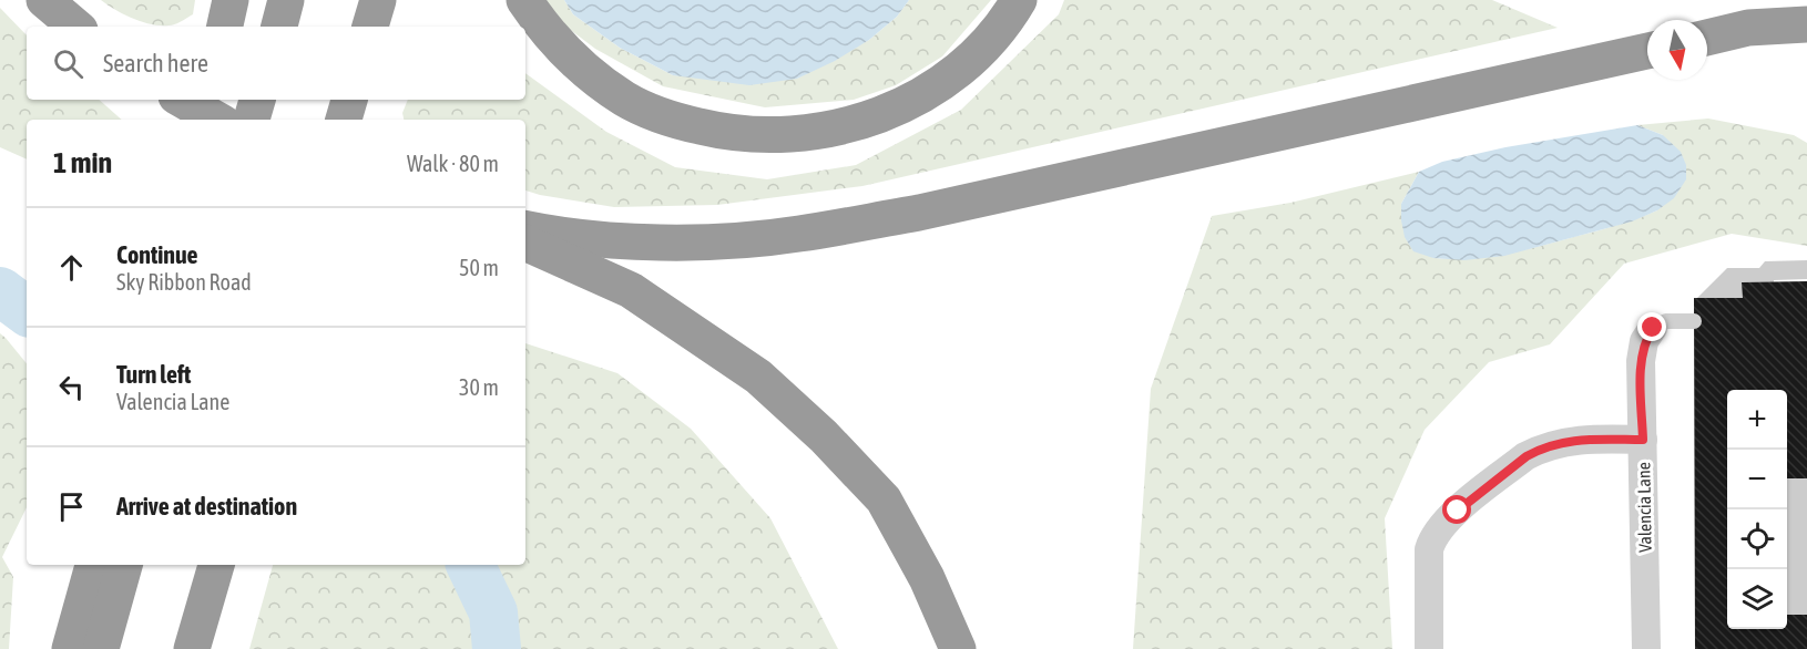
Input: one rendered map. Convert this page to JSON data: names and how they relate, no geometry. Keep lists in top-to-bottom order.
{
  "streets": {
    "street": ["Valencia Lane"]
  },
  "north": "bottom",
  "page": {
    "search": "Search here",
    "heading": ["1 min", "Walk · 80 m"],
    "list": [
      ["Continue", "Sky Ribbon Road", "50 m"],
      ["Turn left", "Valencia Lane", "30 m"],
      "Arrive at destination"
    ],
    "map_buttons": ["+", "−"]
  }
}
